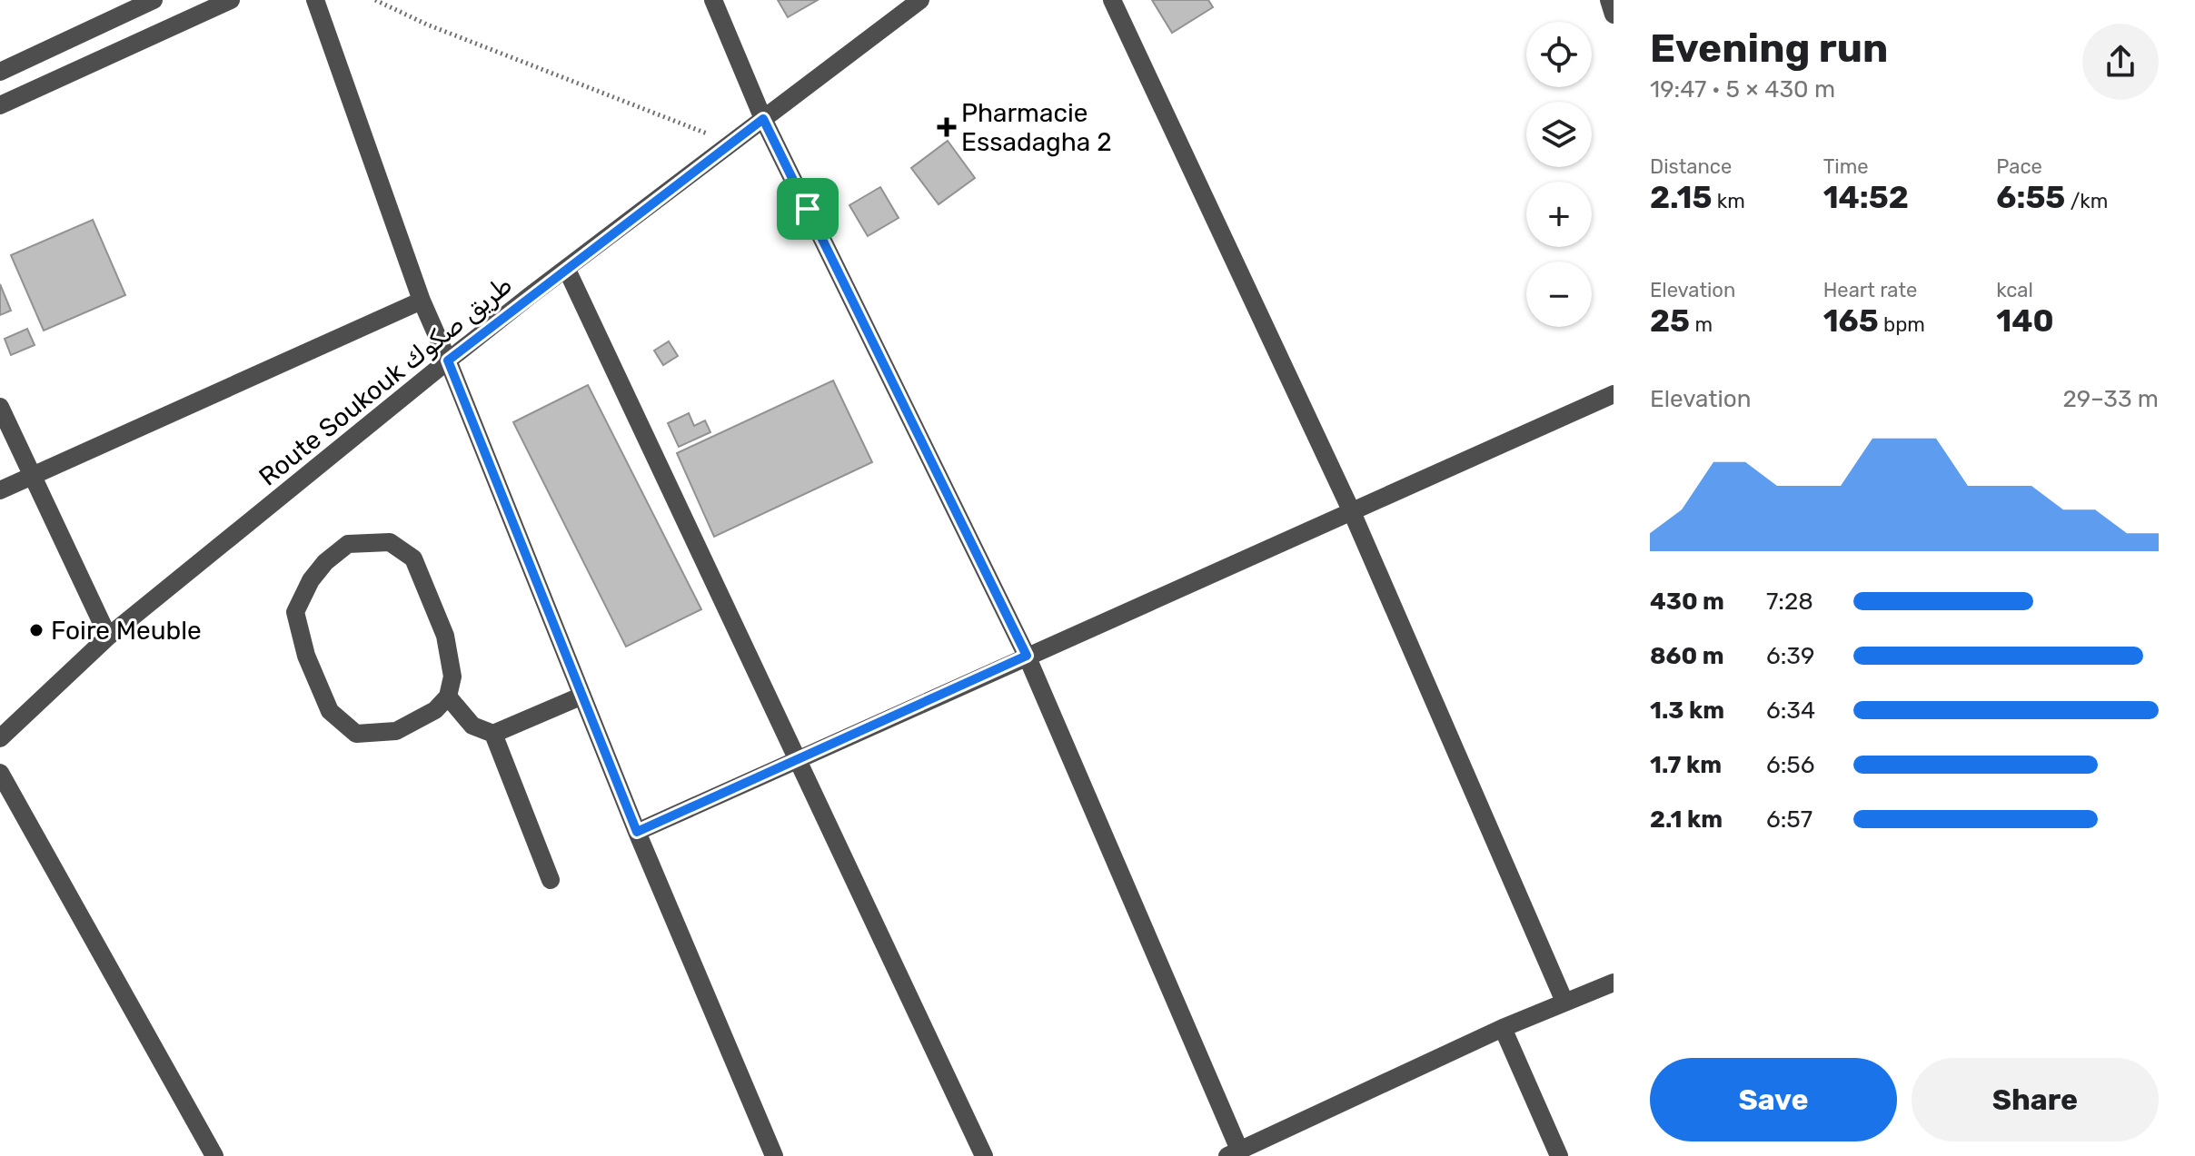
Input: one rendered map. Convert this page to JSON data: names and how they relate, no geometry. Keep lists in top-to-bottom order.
{
  "streets": {
    "street": ["Route Soukouk طريق صكوك"]
  },
  "places": {
    "health": ["Pharmacie Essadagha 2"],
    "other": ["Foire Meuble"]
  },
  "page": {
    "heading": ["Evening run", "19:47 · 5 × 430 m"],
    "map_buttons": ["+", "−"],
    "stats": [
      ["Distance", "2.15 km"],
      ["Time", "14:52"],
      ["Pace", "6:55 /km"],
      ["Elevation", "25 m"],
      ["Heart rate", "165 bpm"],
      ["kcal", "140"]
    ],
    "chart": ["Elevation", "29–33 m"],
    "list": [
      {
        "name": "430 m",
        "note": "7:28"
      },
      {
        "name": "860 m",
        "note": "6:39"
      },
      {
        "name": "1.3 km",
        "note": "6:34"
      },
      {
        "name": "1.7 km",
        "note": "6:56"
      },
      {
        "name": "2.1 km",
        "note": "6:57"
      }
    ],
    "buttons": ["Save", "Share"]
  }
}
